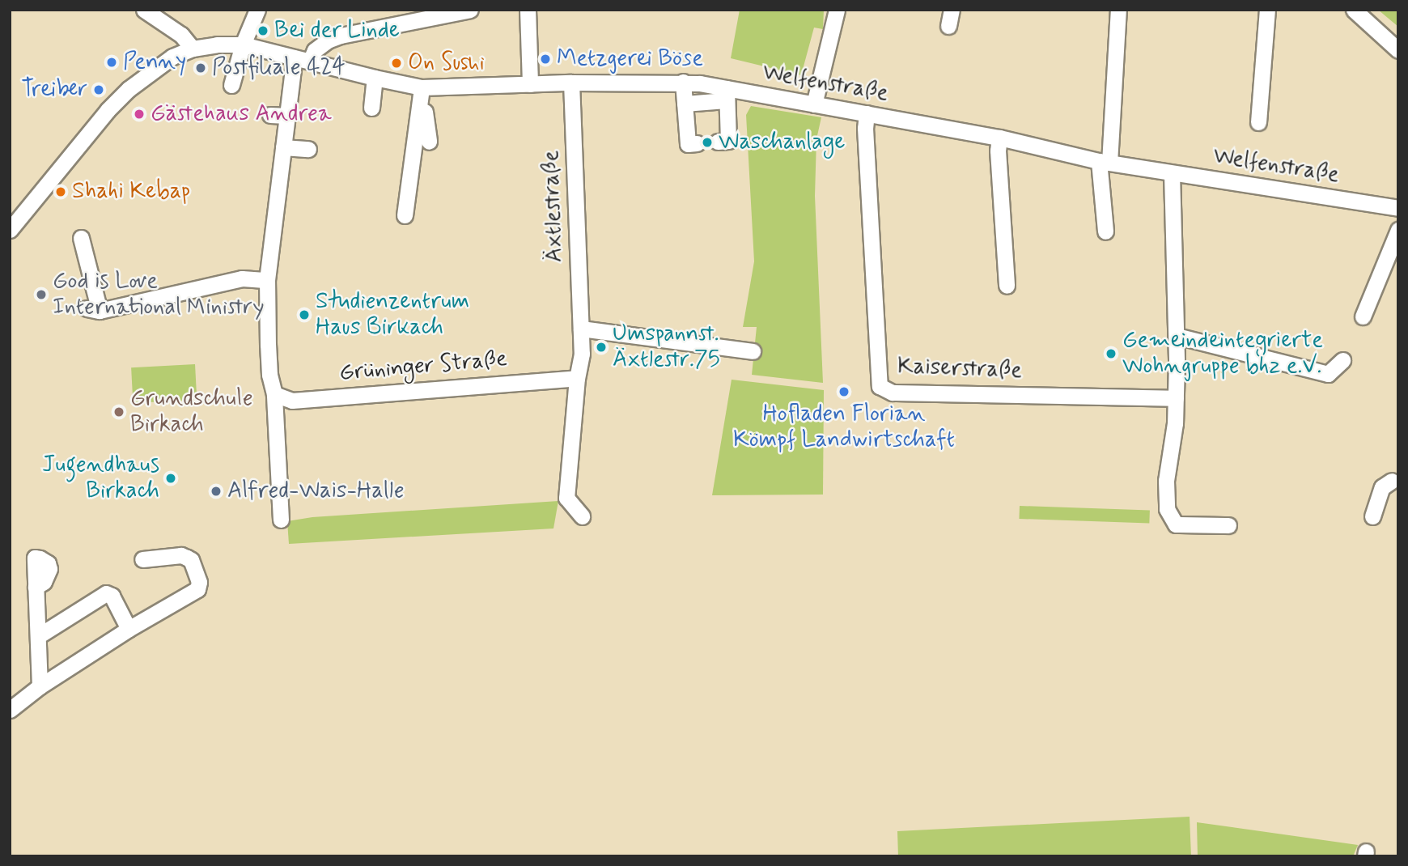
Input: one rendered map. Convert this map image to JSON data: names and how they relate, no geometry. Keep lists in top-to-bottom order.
{
  "streets": {
    "street": [
      "Welfenstraße",
      "Äxtlestraße",
      "Grüninger Straße",
      "Kaiserstraße"
    ]
  },
  "crossings": [
    ["Welfenstraße", "Äxtlestraße"],
    ["Welfenstraße", "Kaiserstraße"],
    ["Äxtlestraße", "Grüninger Straße"]
  ],
  "places": [
    "Bei der Linde",
    "Metzgerei Böse",
    "Penny",
    "On Sushi",
    "Postfiliale 424",
    "Treiber",
    "Gästehaus Andrea",
    "Waschanlage",
    "Shahi Kebap",
    "God is Love International Ministry",
    "Studienzentrum Haus Birkach",
    "Umspannst. Äxtlestr.75",
    "Gemeindeintegrierte Wohngruppe bhz e.V.",
    "Hofladen Florian Kömpf Landwirtschaft",
    "Grundschule Birkach",
    "Jugendhaus Birkach",
    "Alfred-Wais-Halle"
  ]
}
